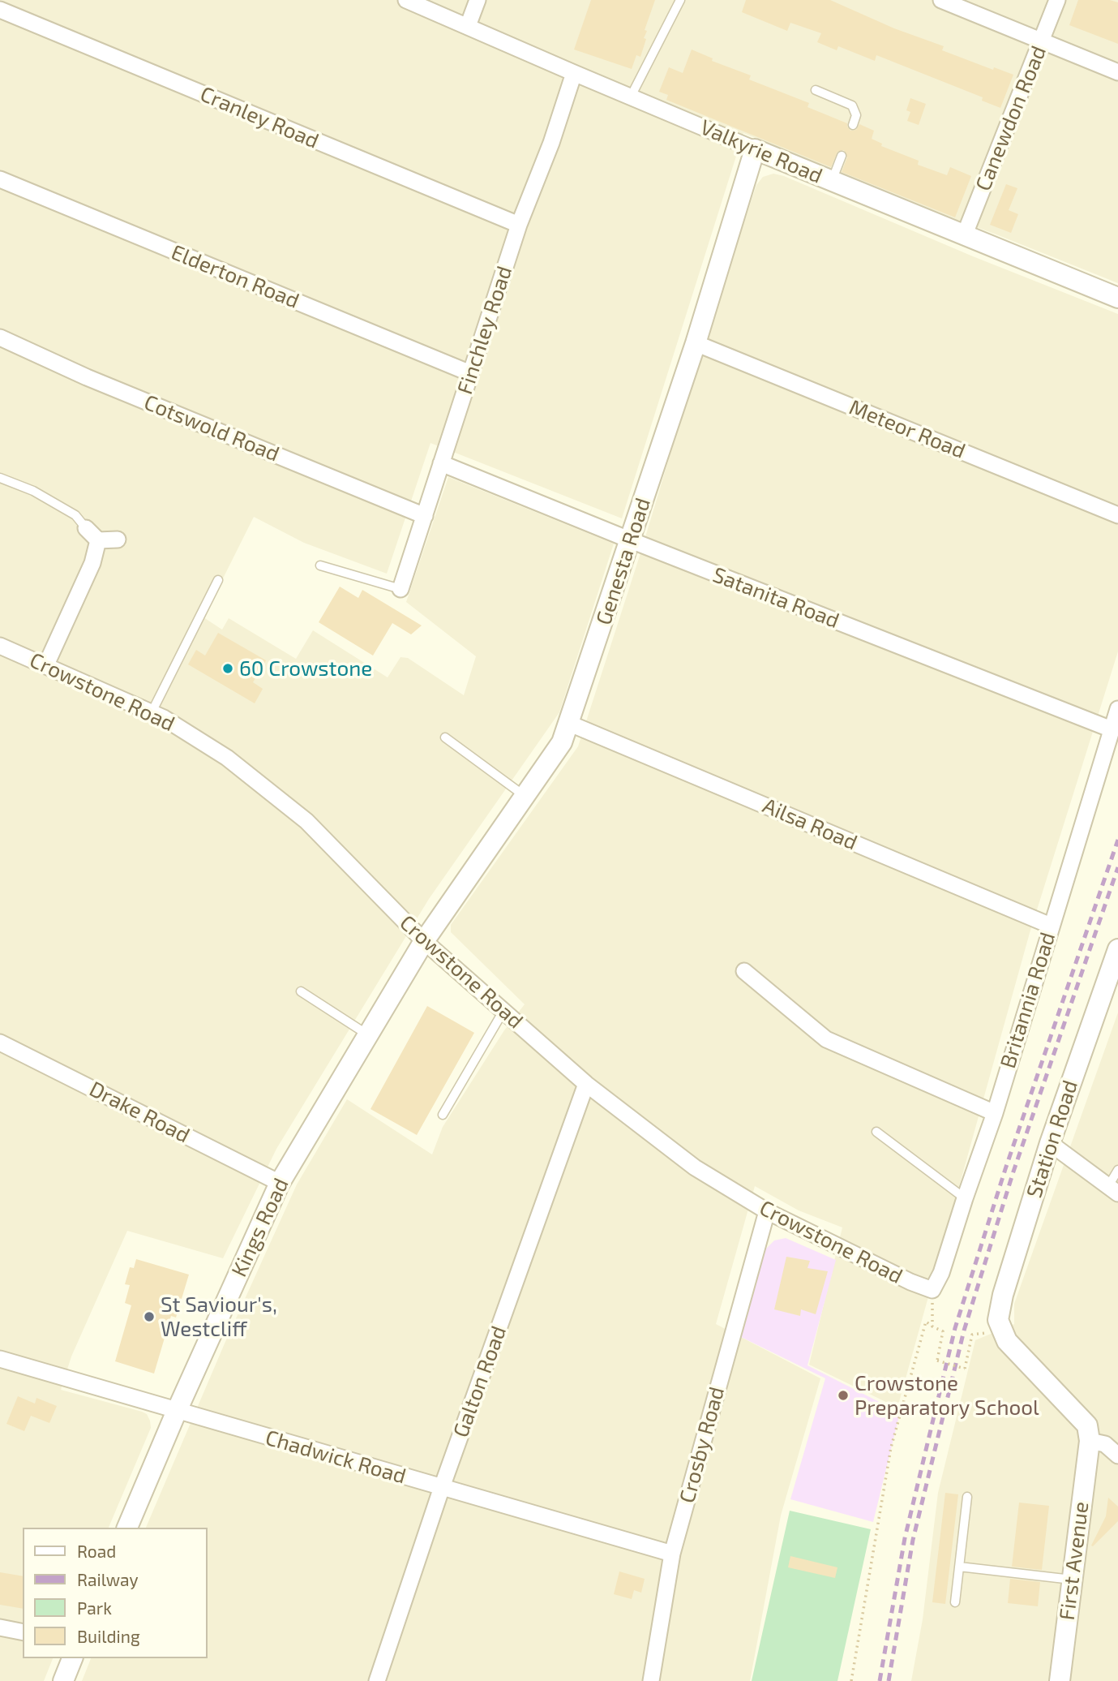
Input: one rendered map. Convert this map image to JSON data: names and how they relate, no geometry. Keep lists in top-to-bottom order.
{
  "streets": {
    "street": [
      "Cranley Road",
      "Canewdon Road",
      "Valkyrie Road",
      "Elderton Road",
      "Finchley Road",
      "Cotswold Road",
      "Meteor Road",
      "Genesta Road",
      "Satanita Road",
      "Crowstone Road",
      "Ailsa Road",
      "Britannia Road",
      "Drake Road",
      "Station Road",
      "Kings Road",
      "Galton Road",
      "Crosby Road",
      "Chadwick Road",
      "First Avenue"
    ]
  },
  "crossings": [
    ["Cranley Road", "Finchley Road"],
    ["Canewdon Road", "Valkyrie Road"],
    ["Valkyrie Road", "Finchley Road"],
    ["Valkyrie Road", "Genesta Road"],
    ["Elderton Road", "Finchley Road"],
    ["Finchley Road", "Cotswold Road"],
    ["Finchley Road", "Satanita Road"],
    ["Meteor Road", "Genesta Road"],
    ["Genesta Road", "Satanita Road"],
    ["Genesta Road", "Crowstone Road"],
    ["Genesta Road", "Ailsa Road"],
    ["Genesta Road", "Kings Road"],
    ["Satanita Road", "Britannia Road"],
    ["Crowstone Road", "Britannia Road"],
    ["Crowstone Road", "Kings Road"],
    ["Crowstone Road", "Galton Road"],
    ["Crowstone Road", "Crosby Road"],
    ["Ailsa Road", "Britannia Road"],
    ["Drake Road", "Kings Road"],
    ["Station Road", "First Avenue"],
    ["Kings Road", "Chadwick Road"],
    ["Galton Road", "Chadwick Road"],
    ["Crosby Road", "Chadwick Road"]
  ],
  "places": ["60 Crowstone", "St Saviour's, Westcliff", "Crowstone Preparatory School"],
  "legend": [
    "Road",
    "Railway",
    "Park",
    "Building"
  ]
}
